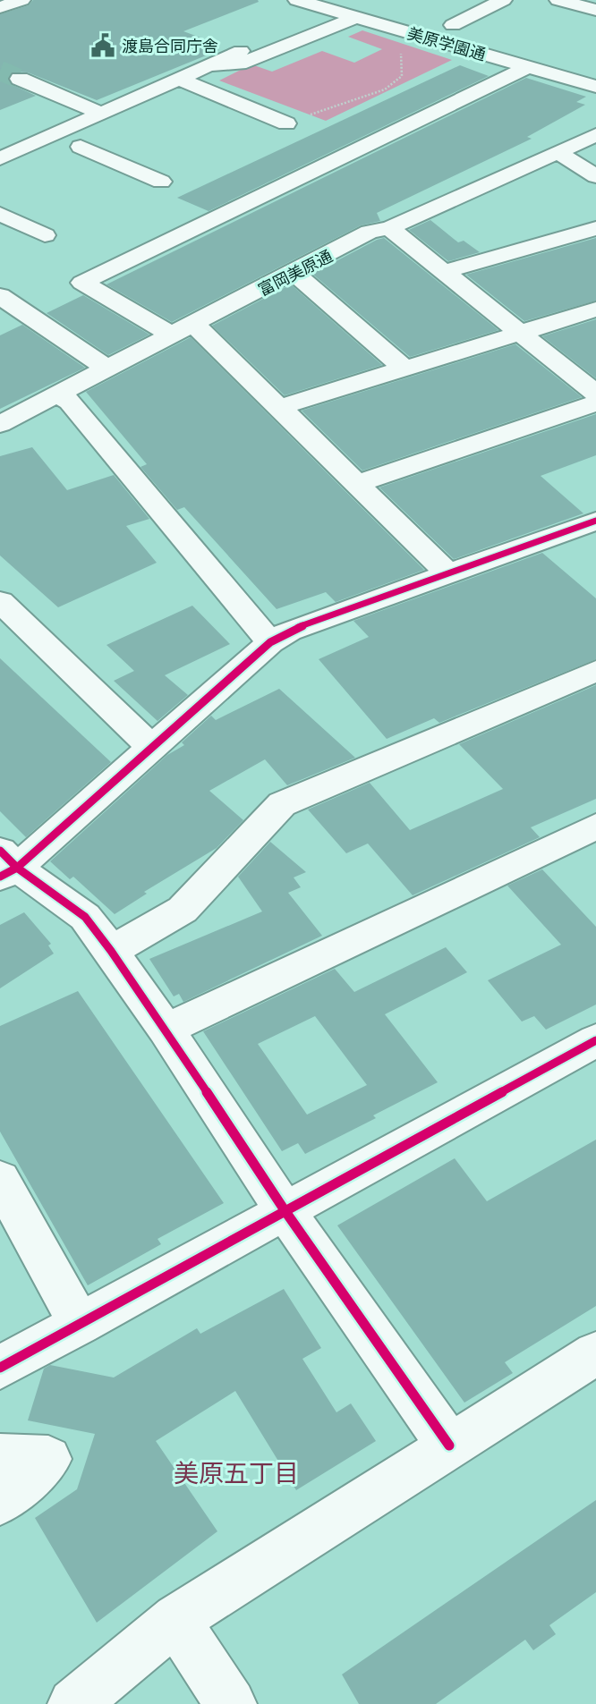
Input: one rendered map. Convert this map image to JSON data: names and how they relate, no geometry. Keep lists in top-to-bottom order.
{
  "streets": {
    "street": ["美原学園通", "富岡美原通"]
  },
  "districts": ["美原五丁目"],
  "places": {
    "public building": ["渡島合同庁舎"]
  }
}
